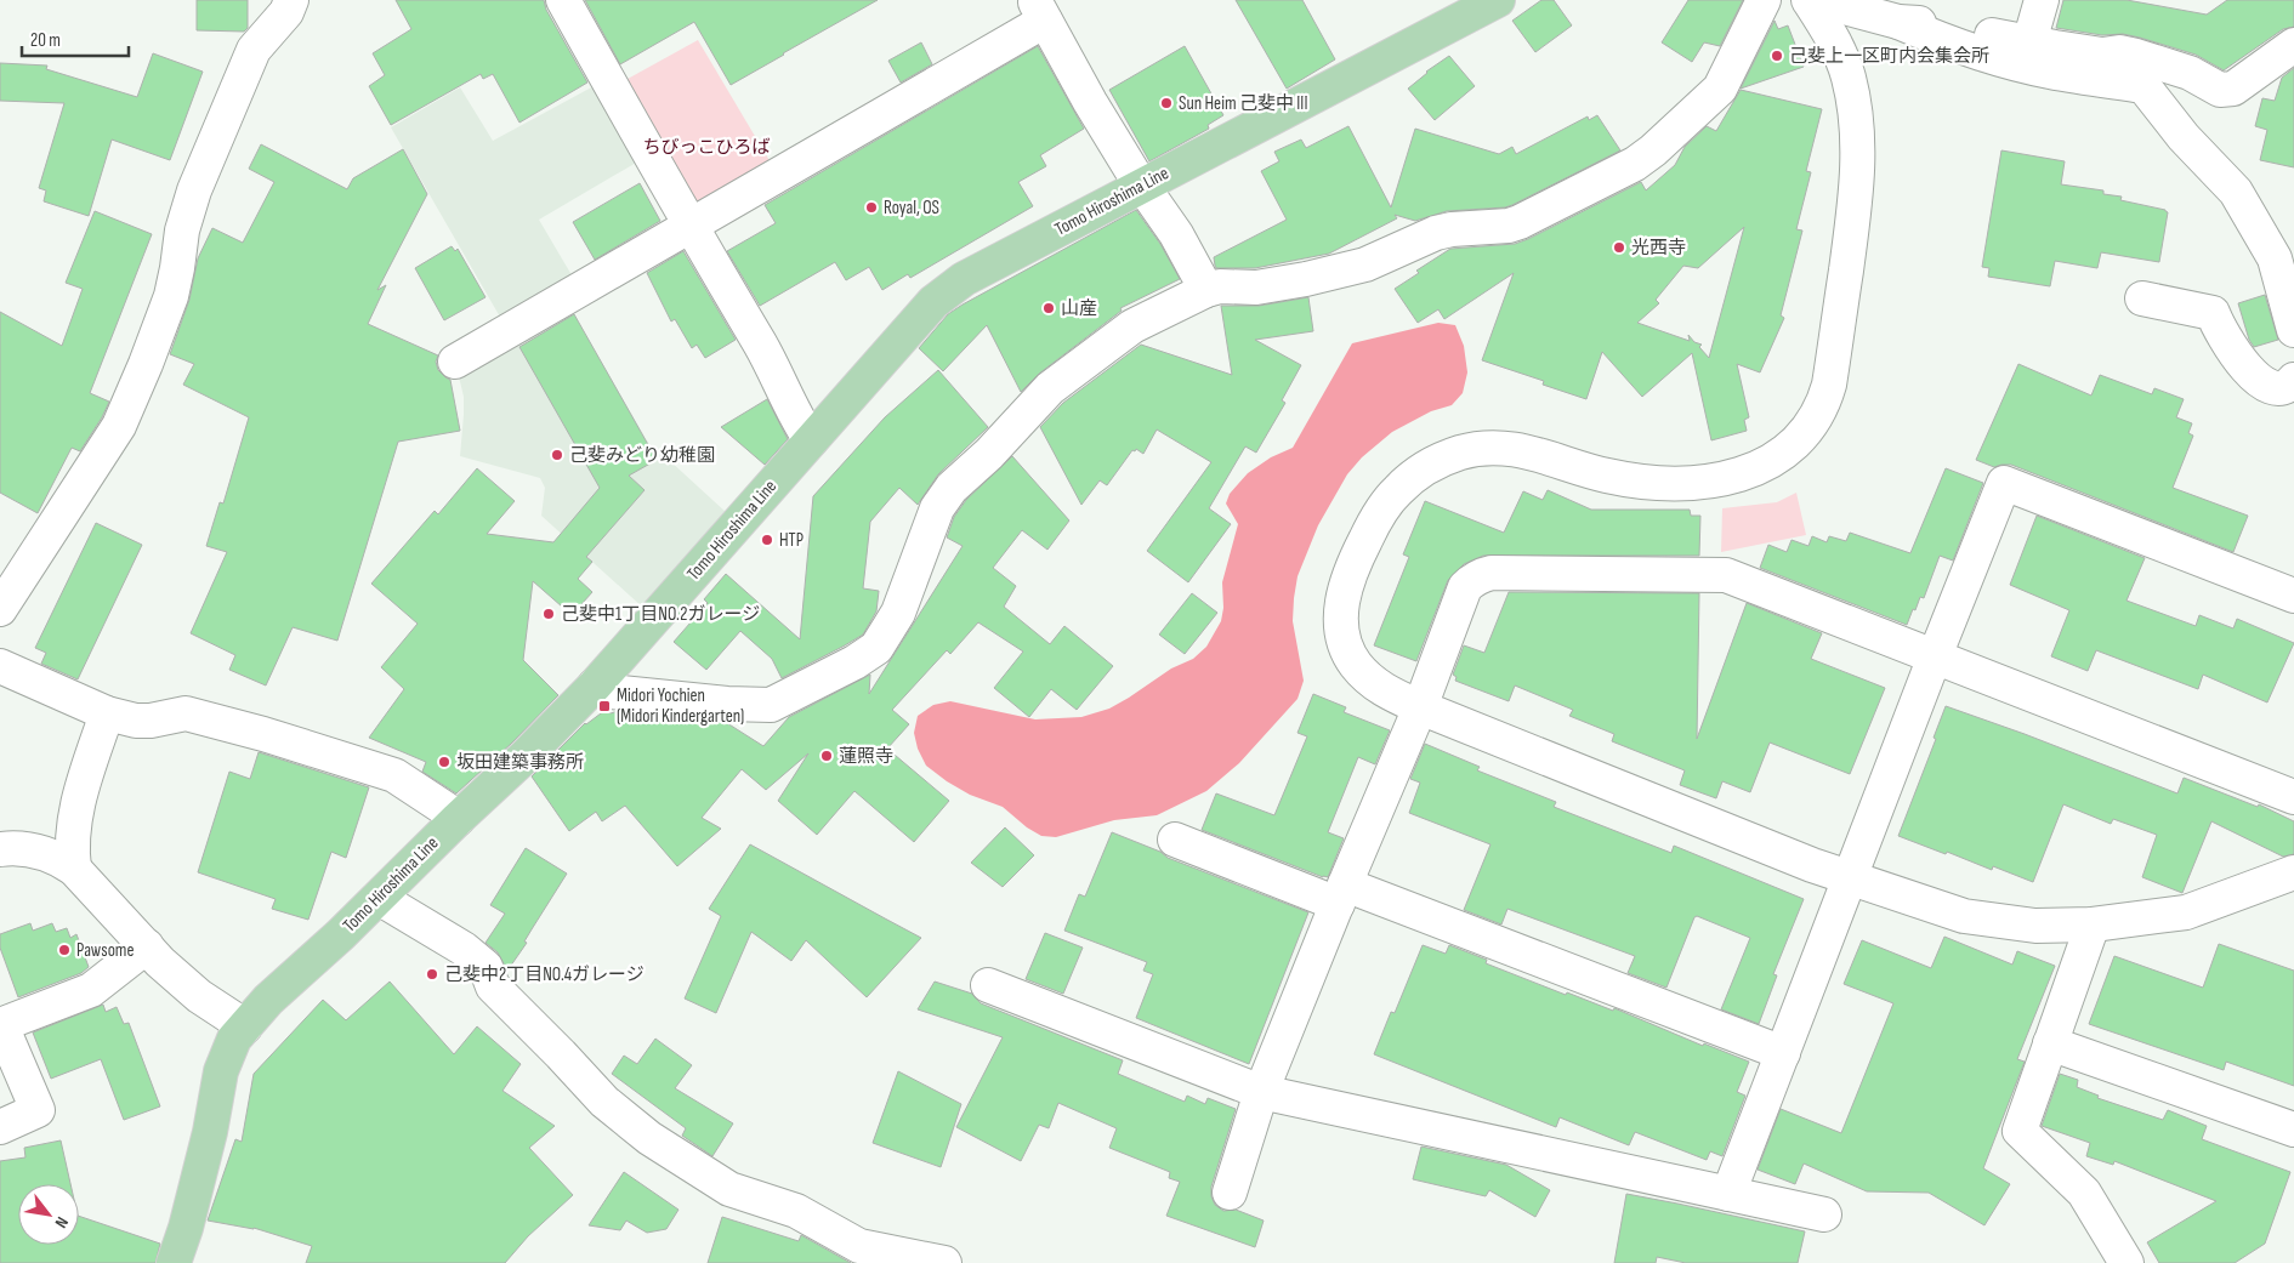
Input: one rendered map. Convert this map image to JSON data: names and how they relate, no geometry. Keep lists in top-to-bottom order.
{
  "streets": {
    "main road": ["Tomo Hiroshima Line"]
  },
  "parks": ["ちびっこひろば"],
  "places": {
    "other": [
      "己斐上一区町内会集会所",
      "Sun Heim 己斐中 III",
      "Royal, OS",
      "光西寺",
      "山産",
      "己斐みどり幼稚園",
      "HTP",
      "己斐中1丁目NO.2ガレージ",
      "蓮照寺",
      "坂田建築事務所",
      "Pawsome",
      "己斐中2丁目NO.4ガレージ"
    ],
    "transit": ["Midori Yochien (Midori Kindergarten)"]
  },
  "scale_bar": "20 m",
  "north": "bottom right"
}
